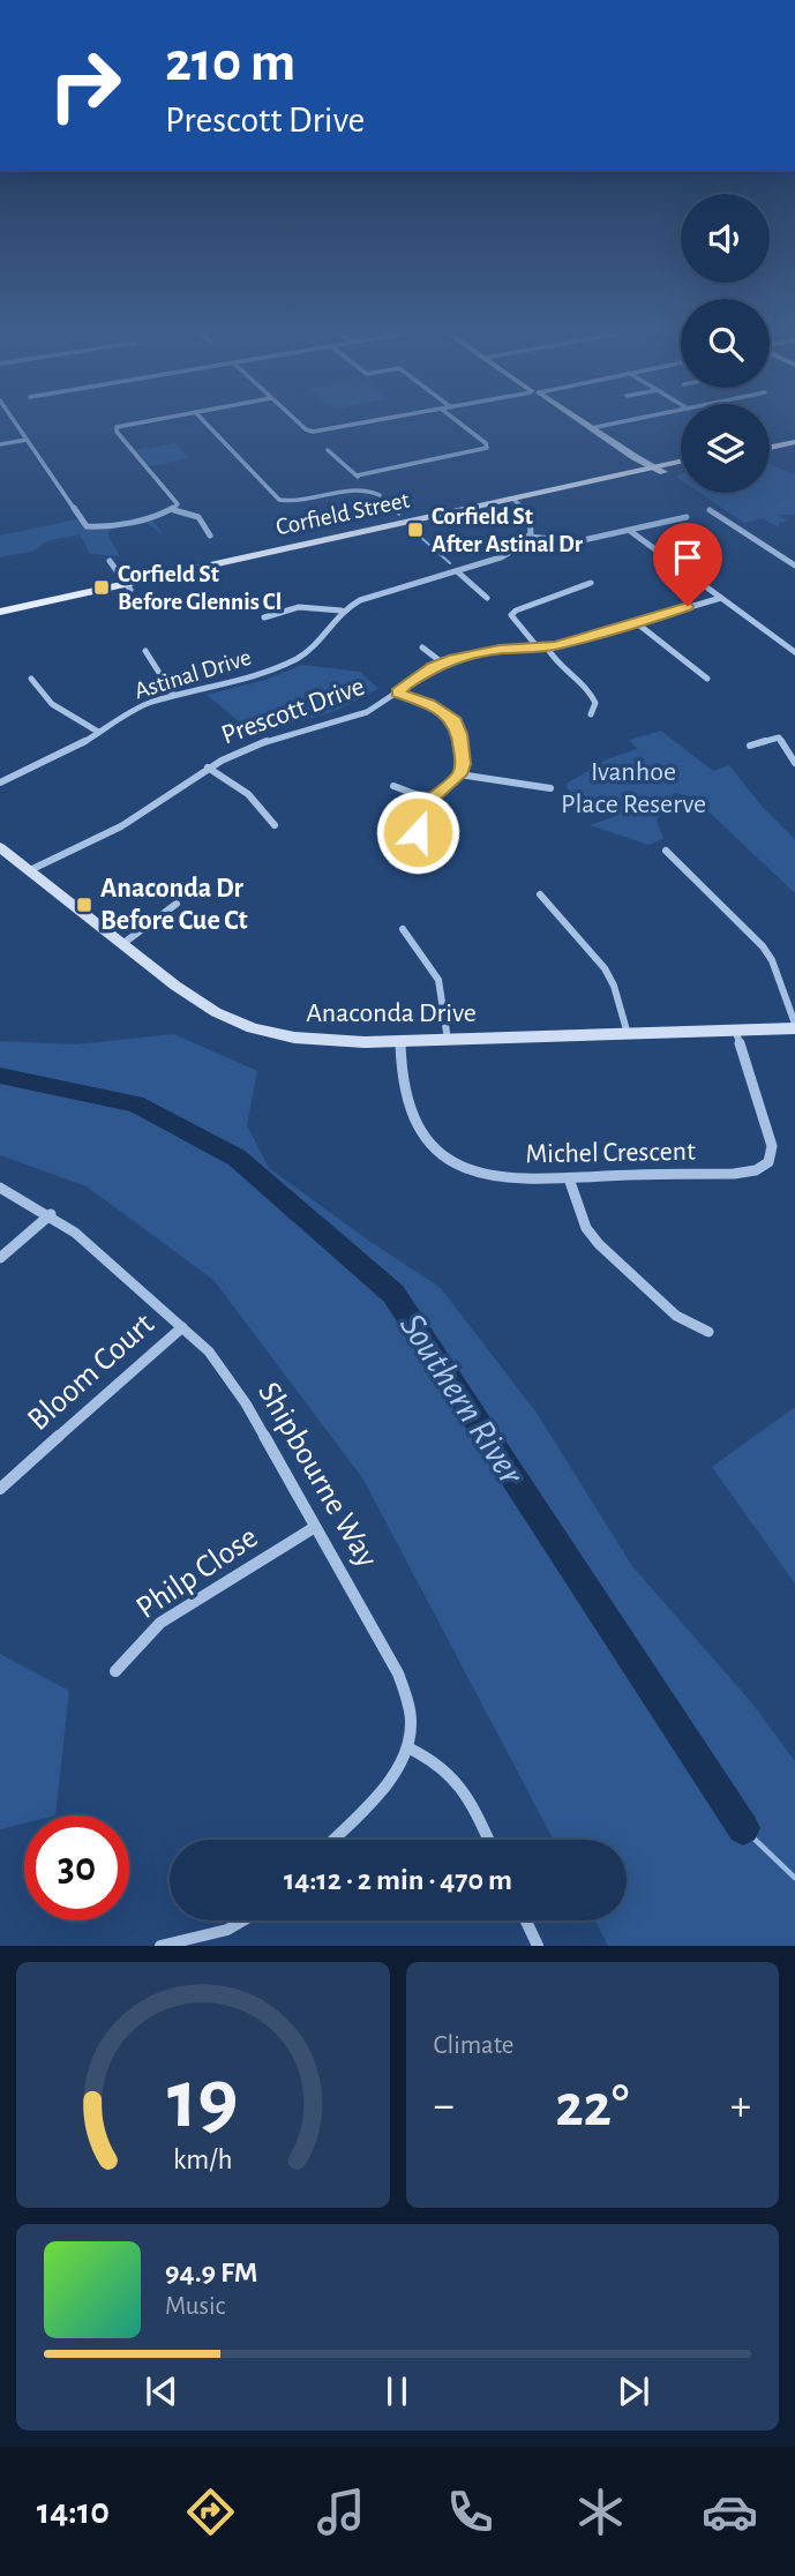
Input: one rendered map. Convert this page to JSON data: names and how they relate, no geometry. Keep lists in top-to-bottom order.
{
  "streets": {
    "main road": ["Corfield Street", "Anaconda Drive"],
    "street": [
      "Astinal Drive",
      "Prescott Drive",
      "Michel Crescent",
      "Bloom Court",
      "Shipbourne Way",
      "Philp Close"
    ]
  },
  "crossings": [
    ["Prescott Drive", "Anaconda Drive"],
    ["Anaconda Drive", "Michel Crescent"],
    ["Bloom Court", "Shipbourne Way"],
    ["Shipbourne Way", "Philp Close"]
  ],
  "water": ["Southern River"],
  "parks": ["Ivanhoe Place Reserve"],
  "places": {
    "transit": ["Corfield St After Astinal Dr", "Corfield St Before Glennis Cl", "Anaconda Dr Before Cue Ct"]
  },
  "page": {
    "turn": ["210 m", "Prescott Drive"],
    "limit": "30",
    "trip": "14:12 · 2 min · 470 m",
    "tile": "Climate",
    "heat": ["−", "22°", "+"],
    "song": ["94.9 FM", "Music"],
    "tabs": "14:10",
    "gauge": ["19", "km/h"]
  }
}
